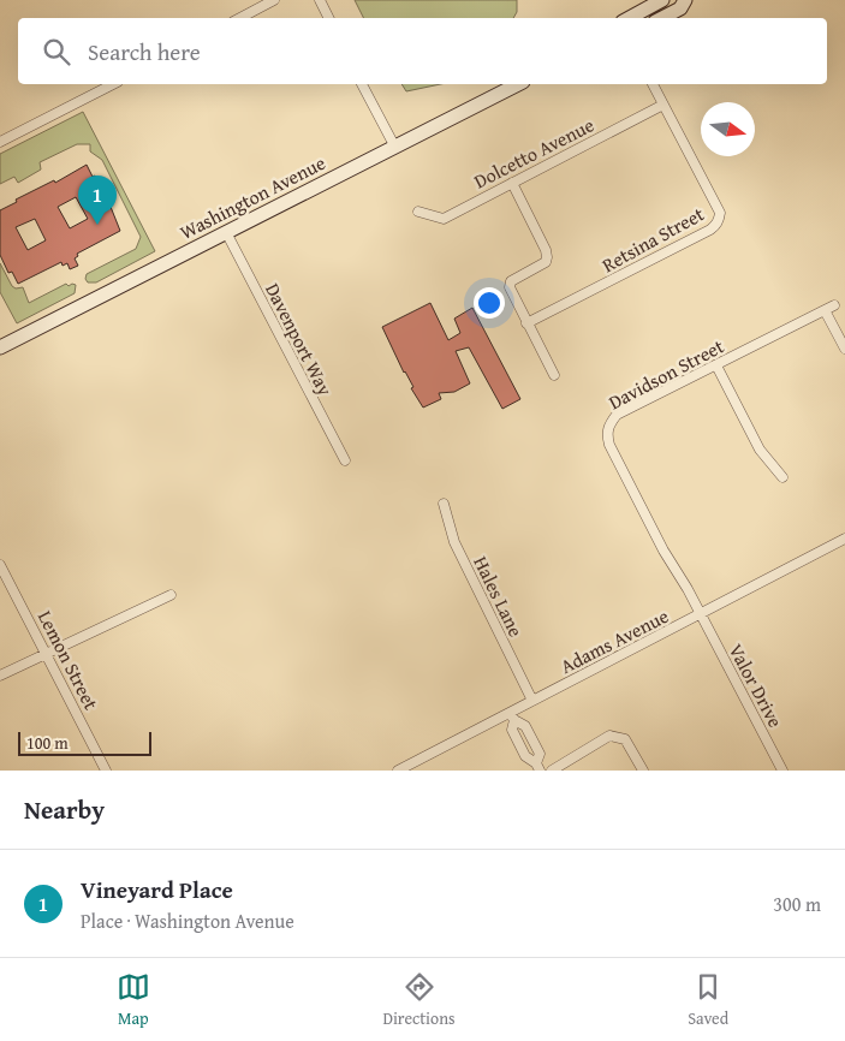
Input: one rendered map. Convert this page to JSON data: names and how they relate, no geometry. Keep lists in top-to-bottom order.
{
  "streets": {
    "main road": ["Washington Avenue"],
    "street": [
      "Dolcetto Avenue",
      "Retsina Street",
      "Davenport Way",
      "Davidson Street",
      "Hales Lane",
      "Adams Avenue",
      "Lemon Street",
      "Valor Drive"
    ]
  },
  "crossings": [
    ["Dolcetto Avenue", "Retsina Street"],
    ["Washington Avenue", "Davenport Way"],
    ["Davidson Street", "Adams Avenue"],
    ["Davidson Street", "Valor Drive"],
    ["Hales Lane", "Adams Avenue"],
    ["Adams Avenue", "Valor Drive"]
  ],
  "scale_bar": "100 m",
  "north": "right",
  "page": {
    "search": "Search here",
    "pins": "1",
    "scale": "100 m",
    "heading": "Nearby",
    "list": [
      {
        "mark": "1",
        "name": "Vineyard Place",
        "note": "Place · Washington Avenue",
        "value": "300 m"
      }
    ],
    "nav": ["Map", "Directions", "Saved"]
  }
}
